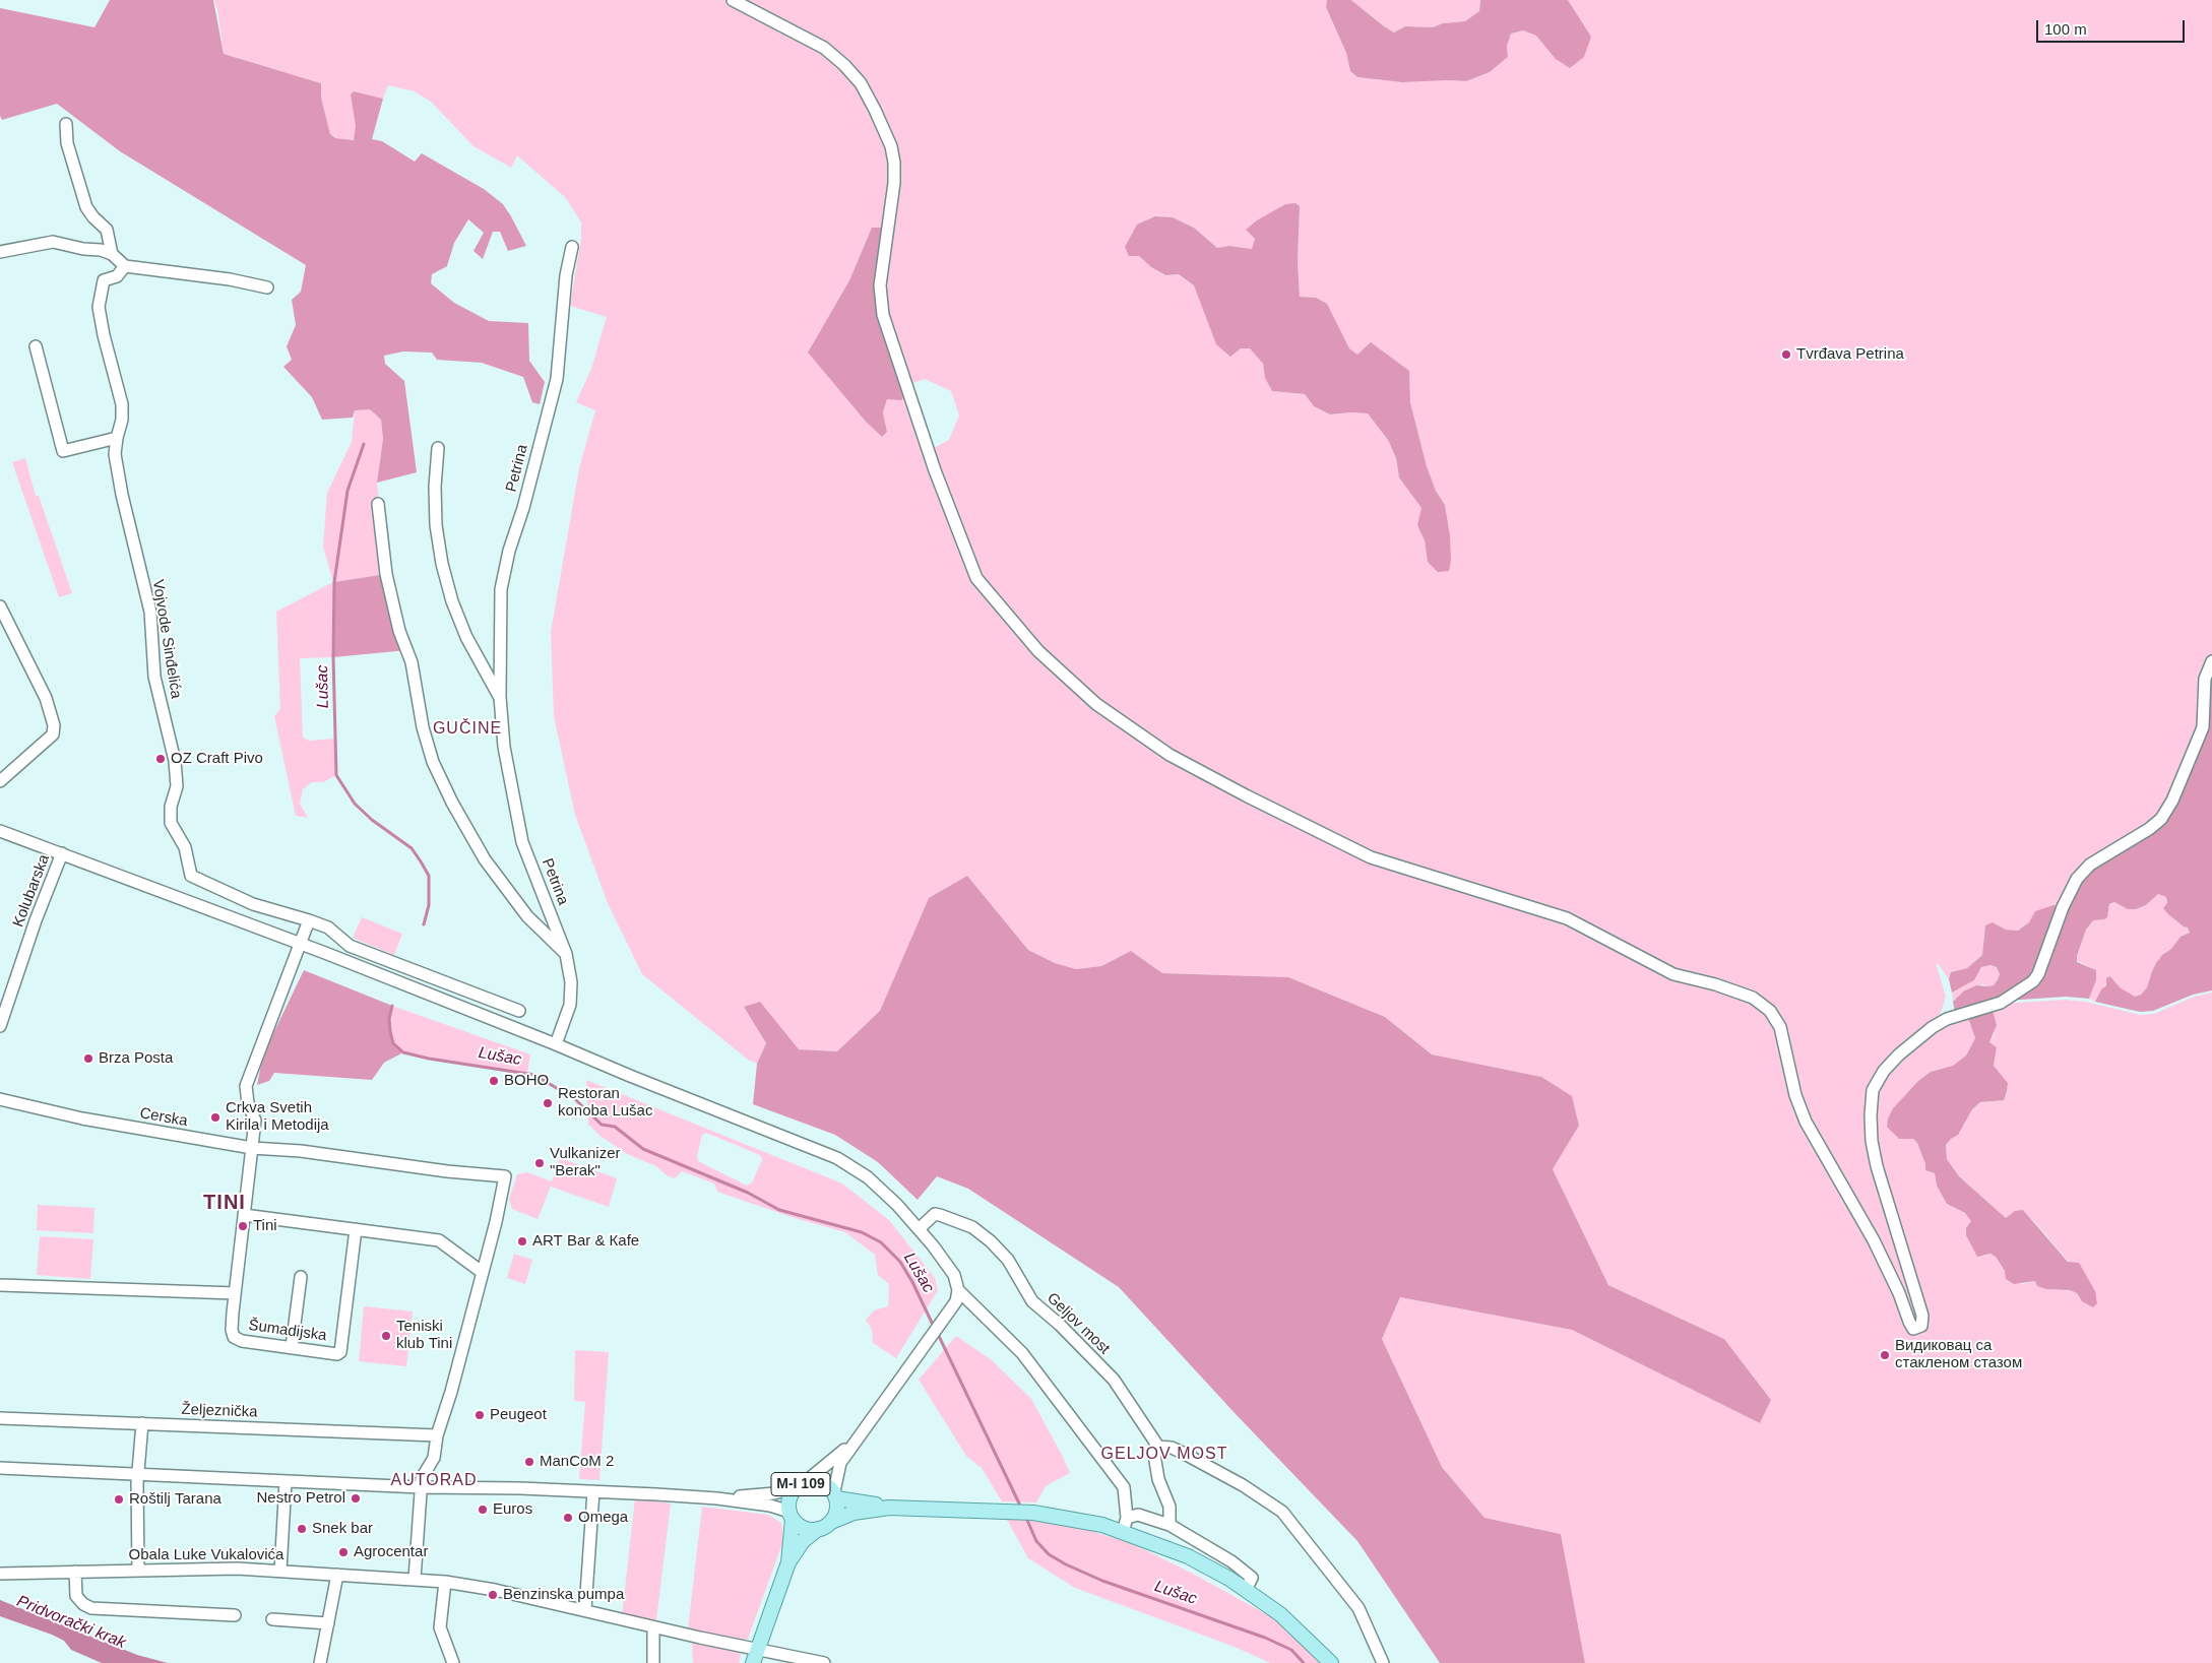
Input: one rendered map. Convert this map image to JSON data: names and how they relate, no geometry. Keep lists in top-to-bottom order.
{
  "streets": {
    "main road": ["M-I 109"],
    "street": [
      "Petrina",
      "Vojvode Sinđelića",
      "Kolubarska",
      "Cerska",
      "Geljov most",
      "Šumadijska",
      "Željeznička",
      "Obala Luke Vukalovića"
    ]
  },
  "crossings": [
    ["M-I 109", "Obala Luke Vukalovića"]
  ],
  "districts": [
    "GUČINE",
    "TINI",
    "GELJOV MOST",
    "AUTORAD"
  ],
  "water": ["Lušac", "Pridvorački krak"],
  "places": [
    "Tvrđava Petrina",
    "OZ Craft Pivo",
    "Brza Posta",
    "BOHO",
    "Restoran konoba Lušac",
    "Crkva Svetih Kirila i Metodija",
    "Vulkanizer \"Berak\"",
    "Tini",
    "ART Bar & Кafe",
    "Teniski klub Tini",
    "Видиковац са стакленом стазом",
    "Peugeot",
    "ManCoM 2",
    "Nestro Petrol",
    "Roštilj Tarana",
    "Euros",
    "Omega",
    "Snek bar",
    "Agrocentar",
    "Benzinska pumpa"
  ],
  "scale_bar": "100 m"
}
